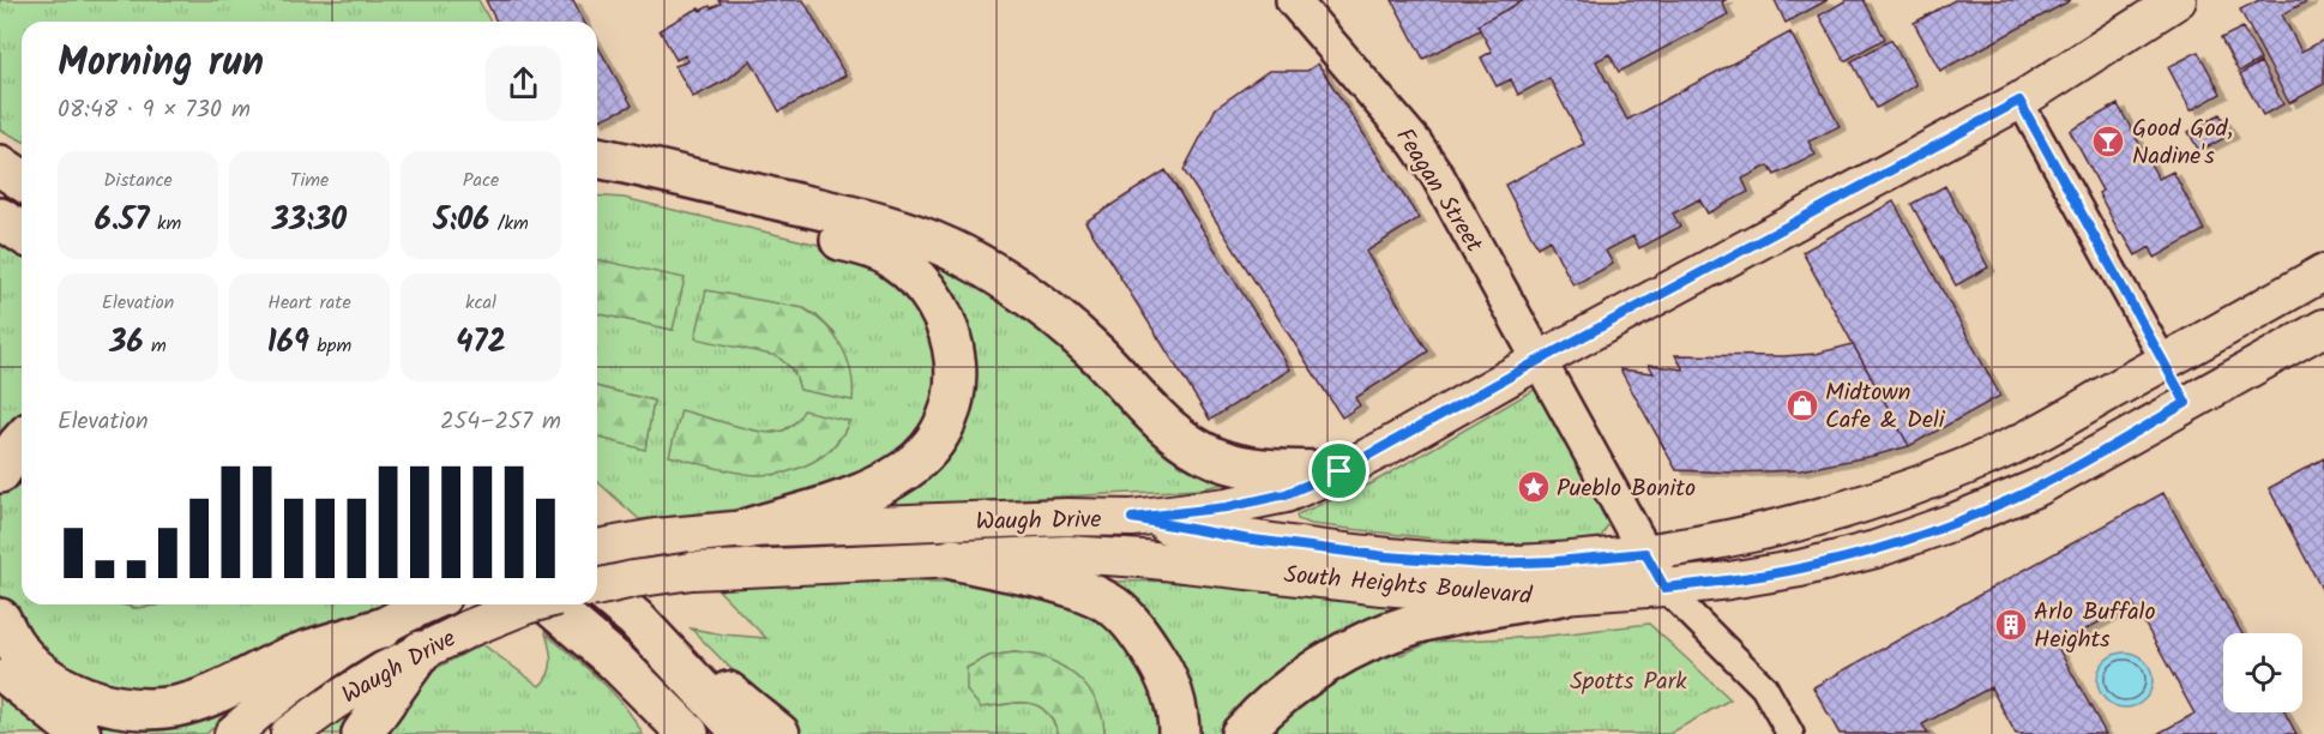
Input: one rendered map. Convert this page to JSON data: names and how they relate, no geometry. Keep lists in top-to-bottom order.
{
  "streets": {
    "main road": ["Waugh Drive", "South Heights Boulevard"],
    "street": ["Feagan Street"]
  },
  "crossings": [
    ["Feagan Street", "Waugh Drive"],
    ["Feagan Street", "South Heights Boulevard"],
    ["Waugh Drive", "South Heights Boulevard"]
  ],
  "parks": ["Spotts Park"],
  "places": {
    "bar": ["Good God, Nadine's"],
    "shop": ["Midtown Cafe & Deli"],
    "place": ["Pueblo Bonito"],
    "building": ["Arlo Buffalo Heights"]
  },
  "page": {
    "heading": ["Morning run", "08:48 · 9 × 730 m"],
    "stats": [
      ["Distance", "6.57 km"],
      ["Time", "33:30"],
      ["Pace", "5:06 /km"],
      ["Elevation", "36 m"],
      ["Heart rate", "169 bpm"],
      ["kcal", "472"]
    ],
    "chart": ["Elevation", "254–257 m"]
  }
}
